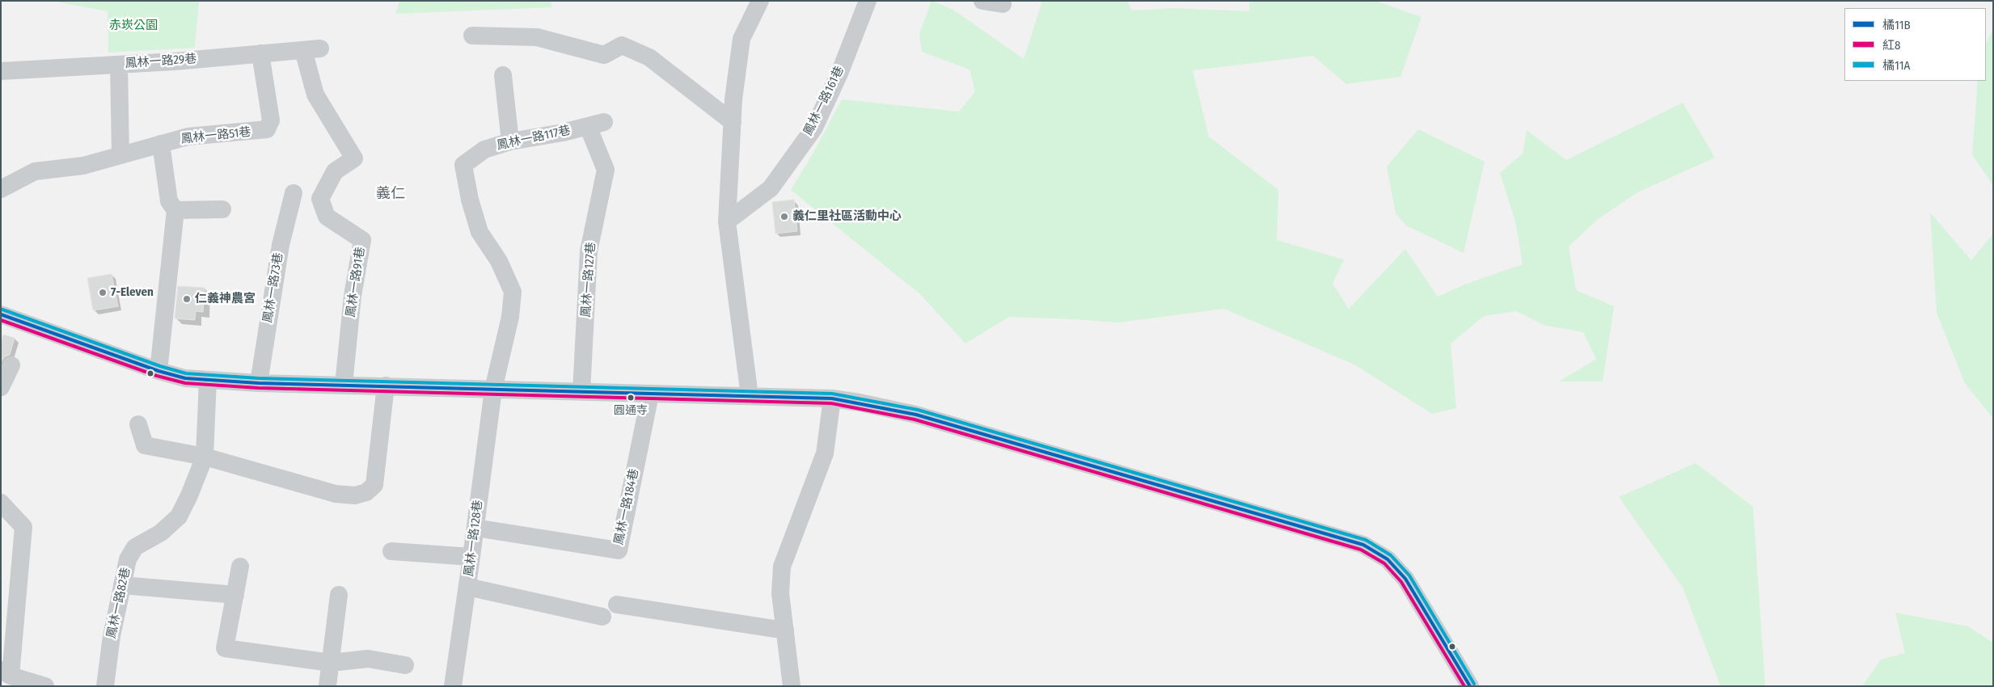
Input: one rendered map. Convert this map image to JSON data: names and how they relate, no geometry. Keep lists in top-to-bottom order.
{
  "streets": {
    "street": [
      "鳳林一路29巷",
      "鳳林一路161巷",
      "鳳林一路51巷",
      "鳳林一路117巷",
      "鳳林一路127巷",
      "鳳林一路91巷",
      "鳳林一路73巷",
      "鳳林一路184巷",
      "鳳林一路128巷",
      "鳳林一路82巷"
    ]
  },
  "crossings": [
    ["鳳林一路29巷", "鳳林一路51巷"],
    ["鳳林一路29巷", "鳳林一路91巷"],
    ["鳳林一路117巷", "鳳林一路127巷"],
    ["鳳林一路117巷", "鳳林一路128巷"],
    ["鳳林一路184巷", "鳳林一路128巷"]
  ],
  "districts": ["義仁"],
  "parks": ["赤崁公園"],
  "places": [
    "義仁里社區活動中心",
    "7-Eleven",
    "仁義神農宮",
    "圓通寺"
  ],
  "lines": ["transit line 橘11A", "transit line 橘11B", "transit line 紅8"],
  "legend": ["橘11B", "紅8", "橘11A"]
}
